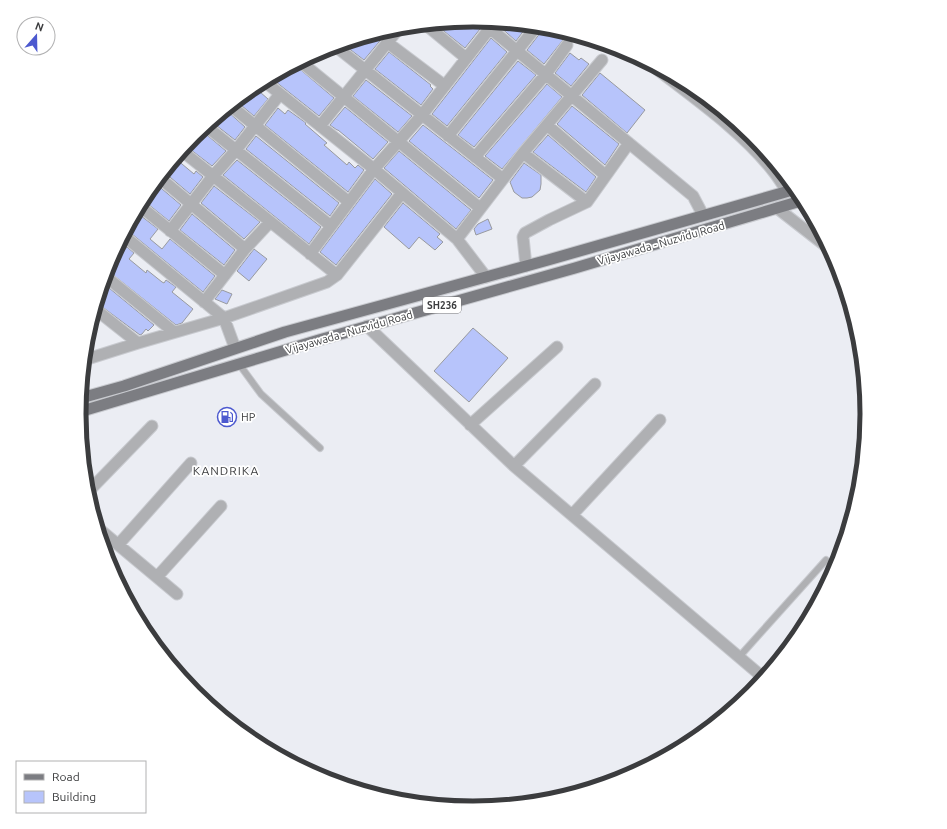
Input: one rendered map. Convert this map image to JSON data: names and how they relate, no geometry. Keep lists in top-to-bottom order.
{
  "streets": {
    "main road": ["Vijayawada - Nuzvidu Road", "SH236"]
  },
  "districts": ["KANDRIKA"],
  "places": {
    "fuel station": ["HP"]
  },
  "legend": ["Road", "Building"],
  "north": "top"
}
